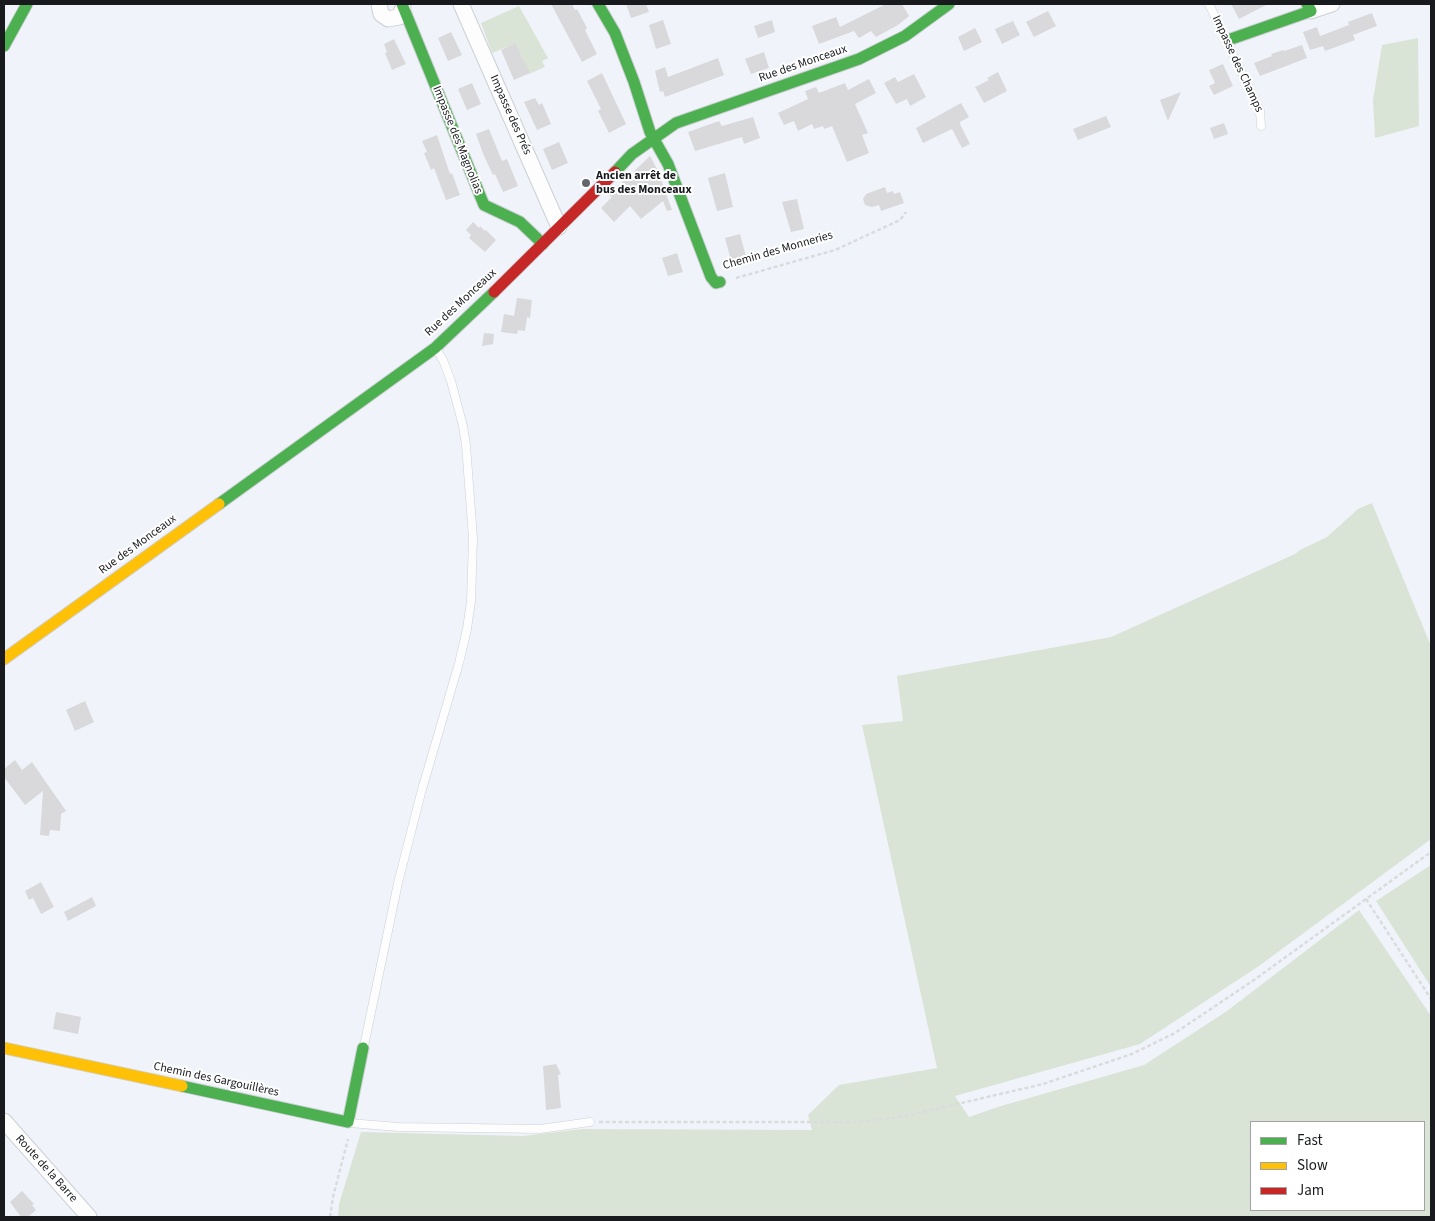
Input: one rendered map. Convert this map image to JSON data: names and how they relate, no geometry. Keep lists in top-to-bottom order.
{
  "streets": {
    "main road": [
      "Rue des Monceaux",
      "Impasse des Magnolias",
      "Chemin des Monneries",
      "Chemin des Gargouillères"
    ],
    "street": ["Impasse des Prés", "Route de la Barre"],
    "lane": ["Impasse des Champs"]
  },
  "crossings": [
    ["Rue des Monceaux", "Impasse des Prés"],
    ["Rue des Monceaux", "Impasse des Magnolias"],
    ["Rue des Monceaux", "Chemin des Monneries"]
  ],
  "places": ["Ancien arrêt de bus des Monceaux"],
  "legend": ["Fast", "Slow", "Jam"]
}
